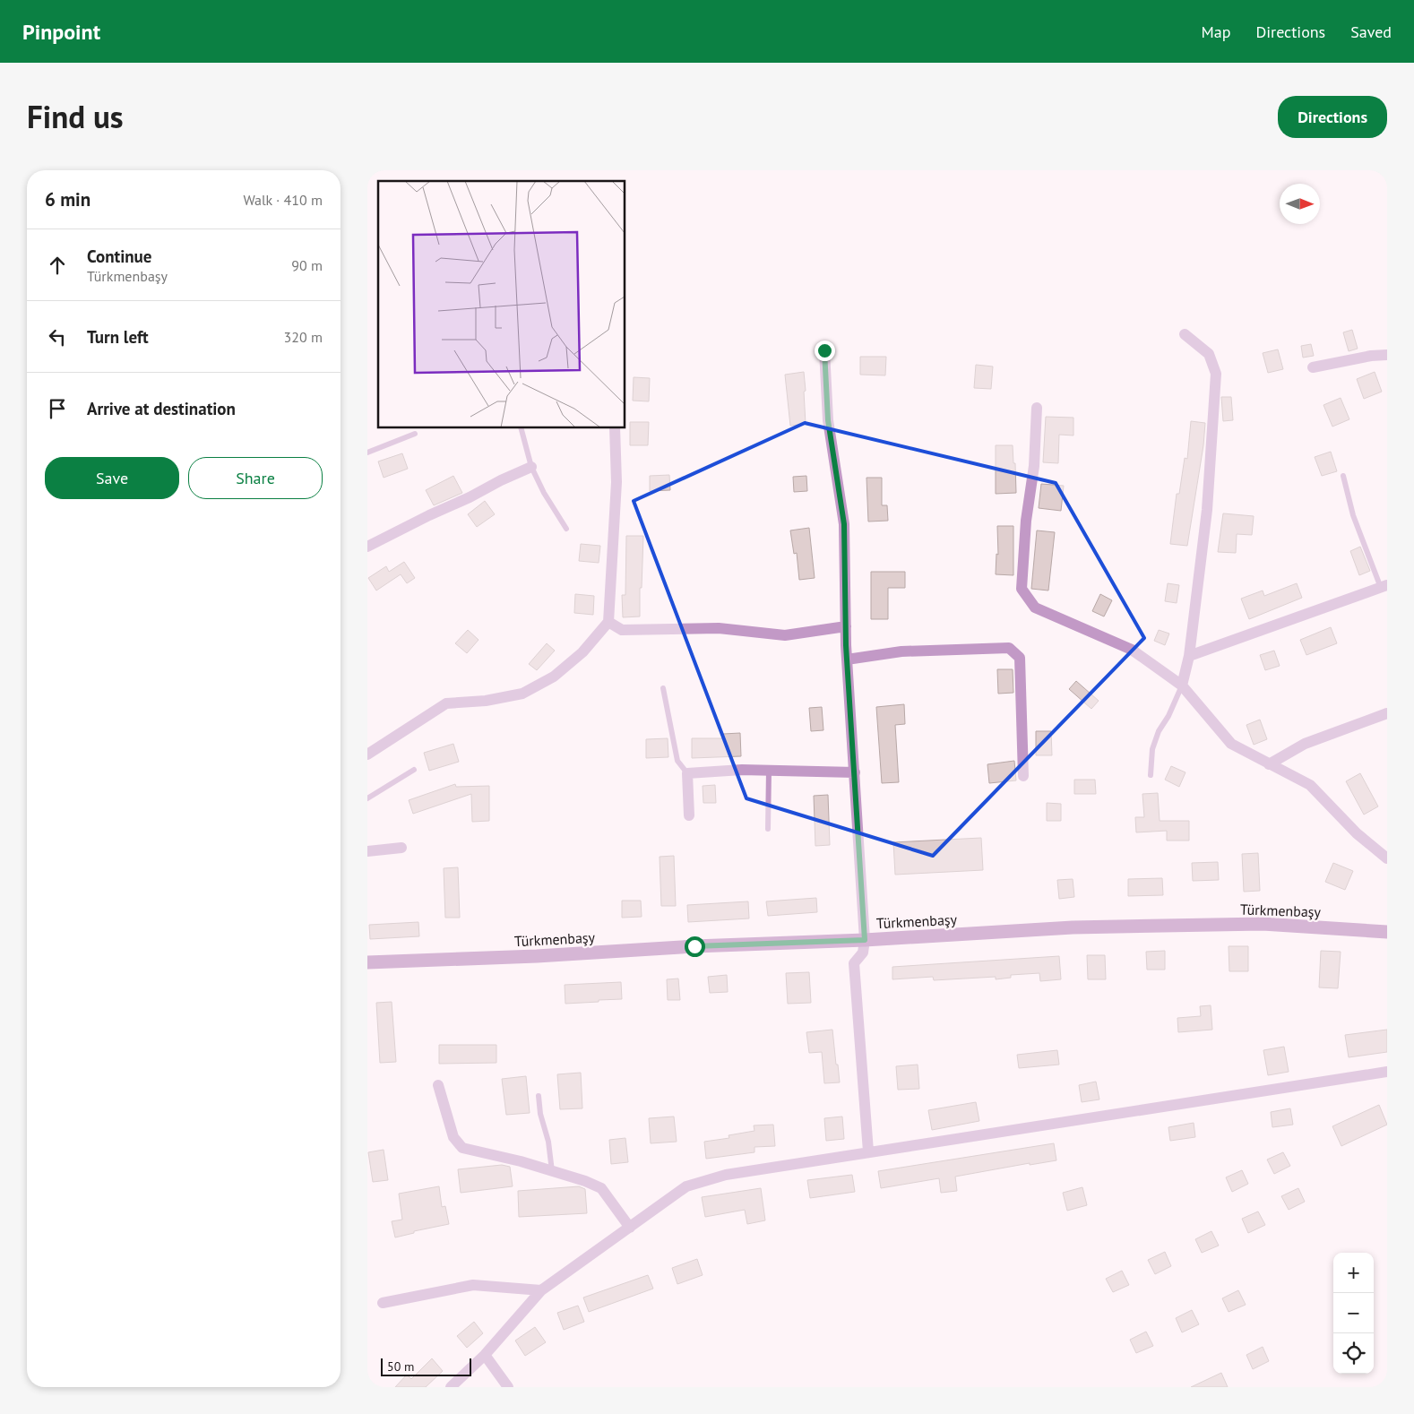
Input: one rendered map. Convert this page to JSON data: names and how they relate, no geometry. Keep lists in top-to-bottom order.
{
  "streets": {
    "street": ["Türkmenbaşy"]
  },
  "scale_bar": "50 m",
  "north": "right",
  "page": {
    "header": "Pinpoint",
    "nav": ["Map", "Directions", "Saved"],
    "title": "Find us",
    "buttons": [
      "Directions",
      ["Save", "Share"]
    ],
    "heading": ["6 min", "Walk · 410 m"],
    "list": [
      ["Continue", "Türkmenbaşy", "90 m"],
      ["Turn left", "320 m"],
      "Arrive at destination"
    ],
    "map_buttons": ["+", "−"],
    "scale": "50 m"
  }
}
